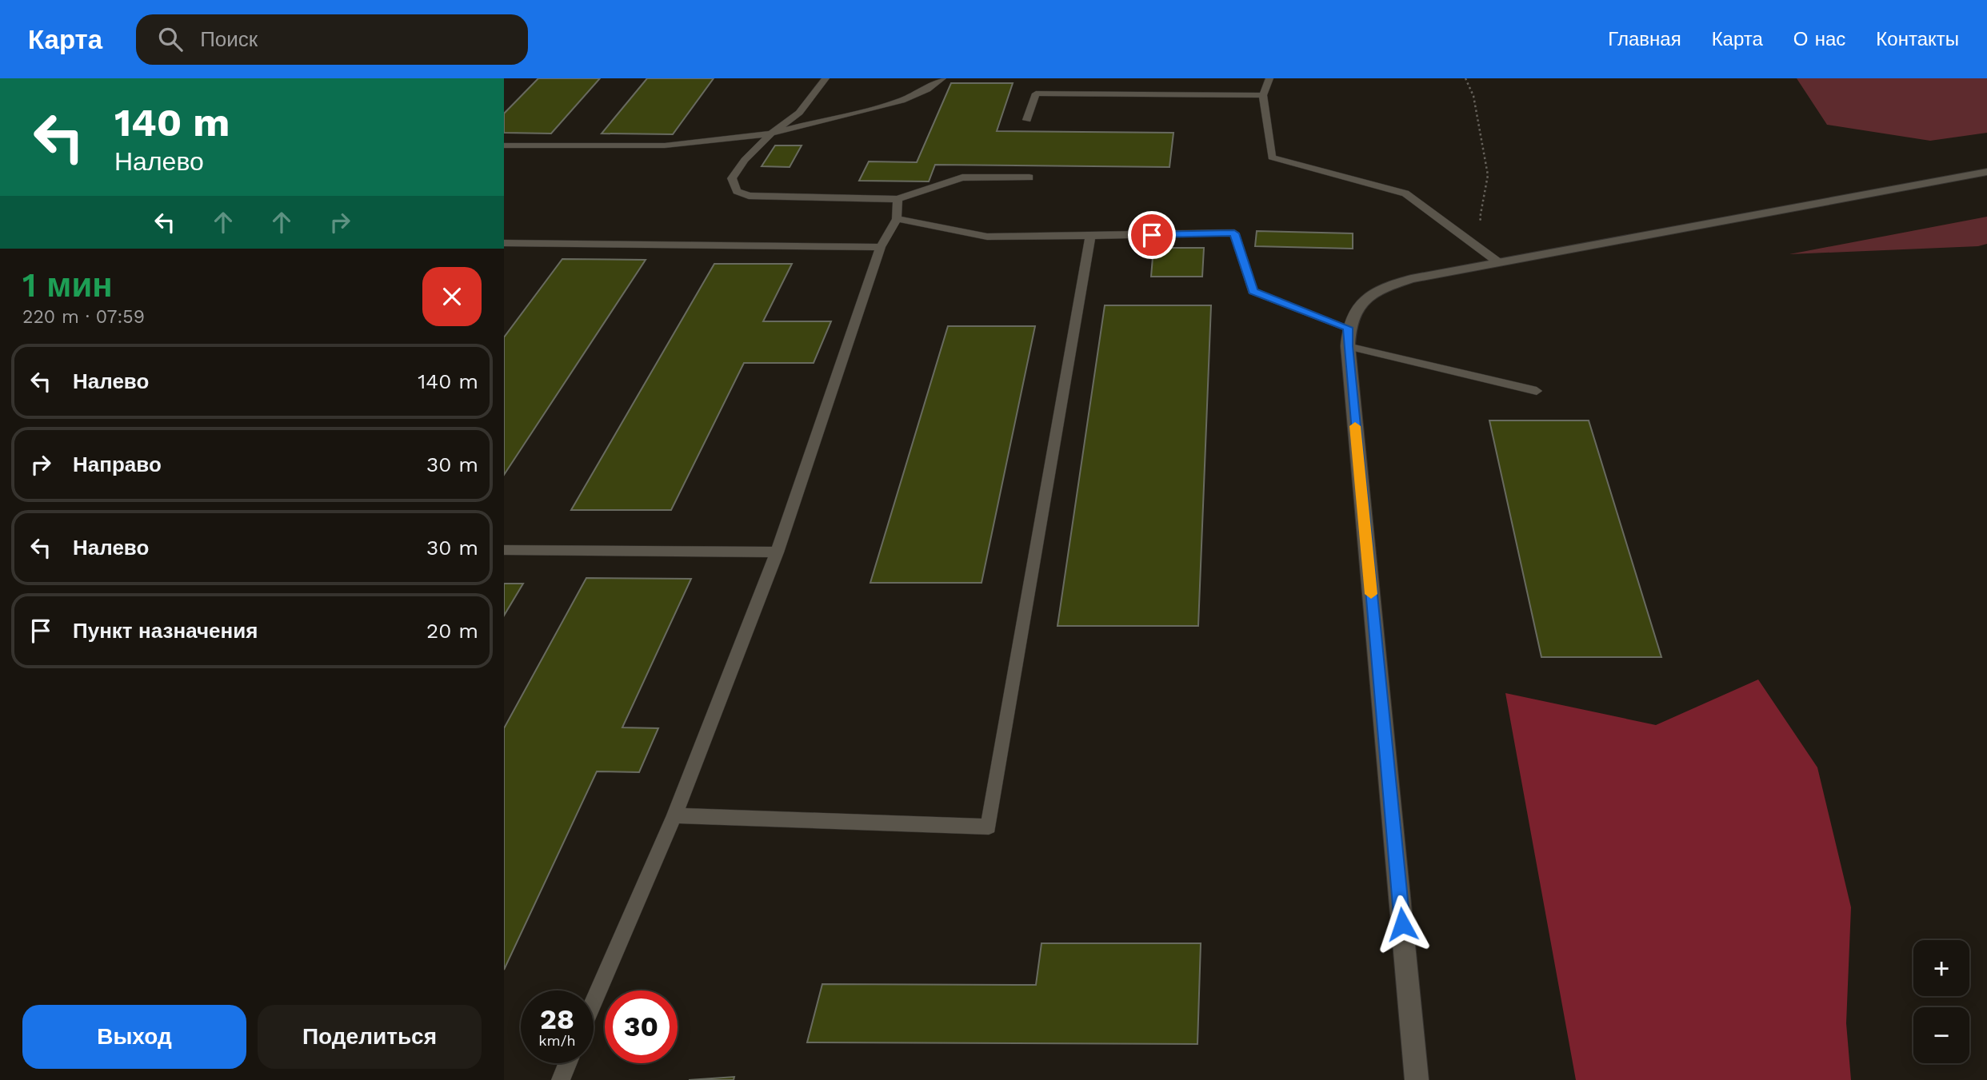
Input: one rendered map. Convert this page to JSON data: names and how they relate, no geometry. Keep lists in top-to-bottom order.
{
  "page": {
    "header": "Карта",
    "search": "Поиск",
    "nav": [
      "Главная",
      "Карта",
      "О нас",
      "Контакты"
    ],
    "turn": ["140 m", "Налево"],
    "heading": ["1 мин", "220 m · 07:59"],
    "list": [
      {
        "name": "Налево",
        "value": "140 m"
      },
      {
        "name": "Направо",
        "value": "30 m"
      },
      {
        "name": "Налево",
        "value": "30 m"
      },
      {
        "name": "Пункт назначения",
        "value": "20 m"
      }
    ],
    "map_buttons": ["+", "−"],
    "speed": "28 km/h",
    "limit": "30",
    "buttons": ["Выход", "Поделиться"]
  }
}
